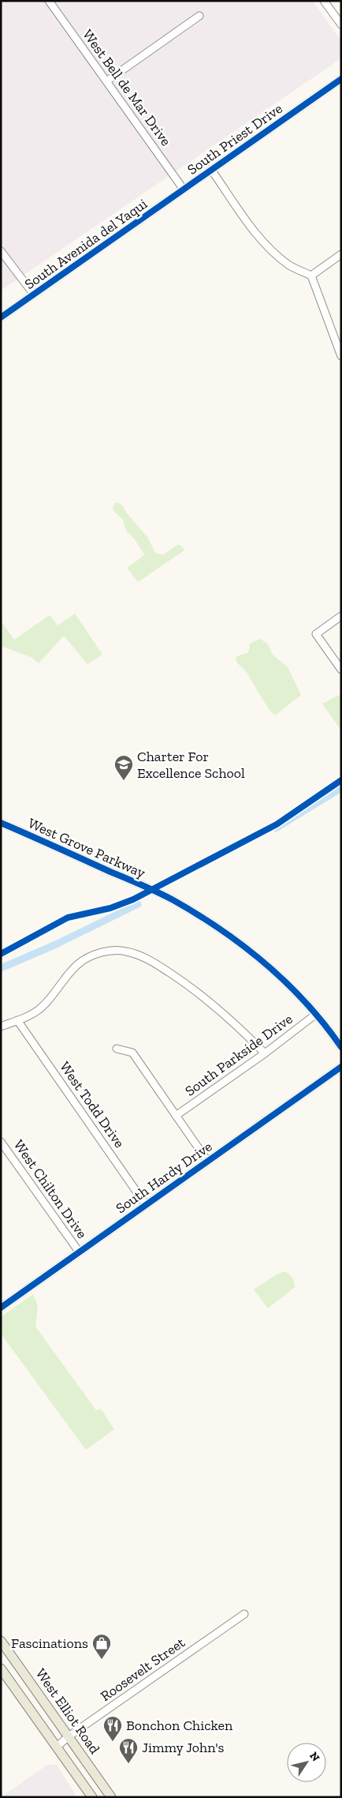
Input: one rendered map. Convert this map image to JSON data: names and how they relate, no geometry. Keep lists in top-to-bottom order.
{
  "streets": {
    "main road": ["West Elliot Road"],
    "street": [
      "West Bell de Mar Drive",
      "South Priest Drive",
      "South Avenida del Yaqui",
      "West Grove Parkway",
      "South Parkside Drive",
      "West Todd Drive",
      "South Hardy Drive",
      "West Chilton Drive",
      "Roosevelt Street"
    ]
  },
  "crossings": [
    ["West Bell de Mar Drive", "South Priest Drive"],
    ["West Bell de Mar Drive", "South Avenida del Yaqui"],
    ["South Priest Drive", "South Avenida del Yaqui"],
    ["West Grove Parkway", "South Parkside Drive"],
    ["West Todd Drive", "South Hardy Drive"],
    ["South Hardy Drive", "West Chilton Drive"],
    ["Roosevelt Street", "West Elliot Road"]
  ],
  "places": {
    "school or university": ["Charter For Excellence School"],
    "shop": ["Fascinations"],
    "restaurant": ["Bonchon Chicken", "Jimmy John's"]
  },
  "north": "top right"
}
